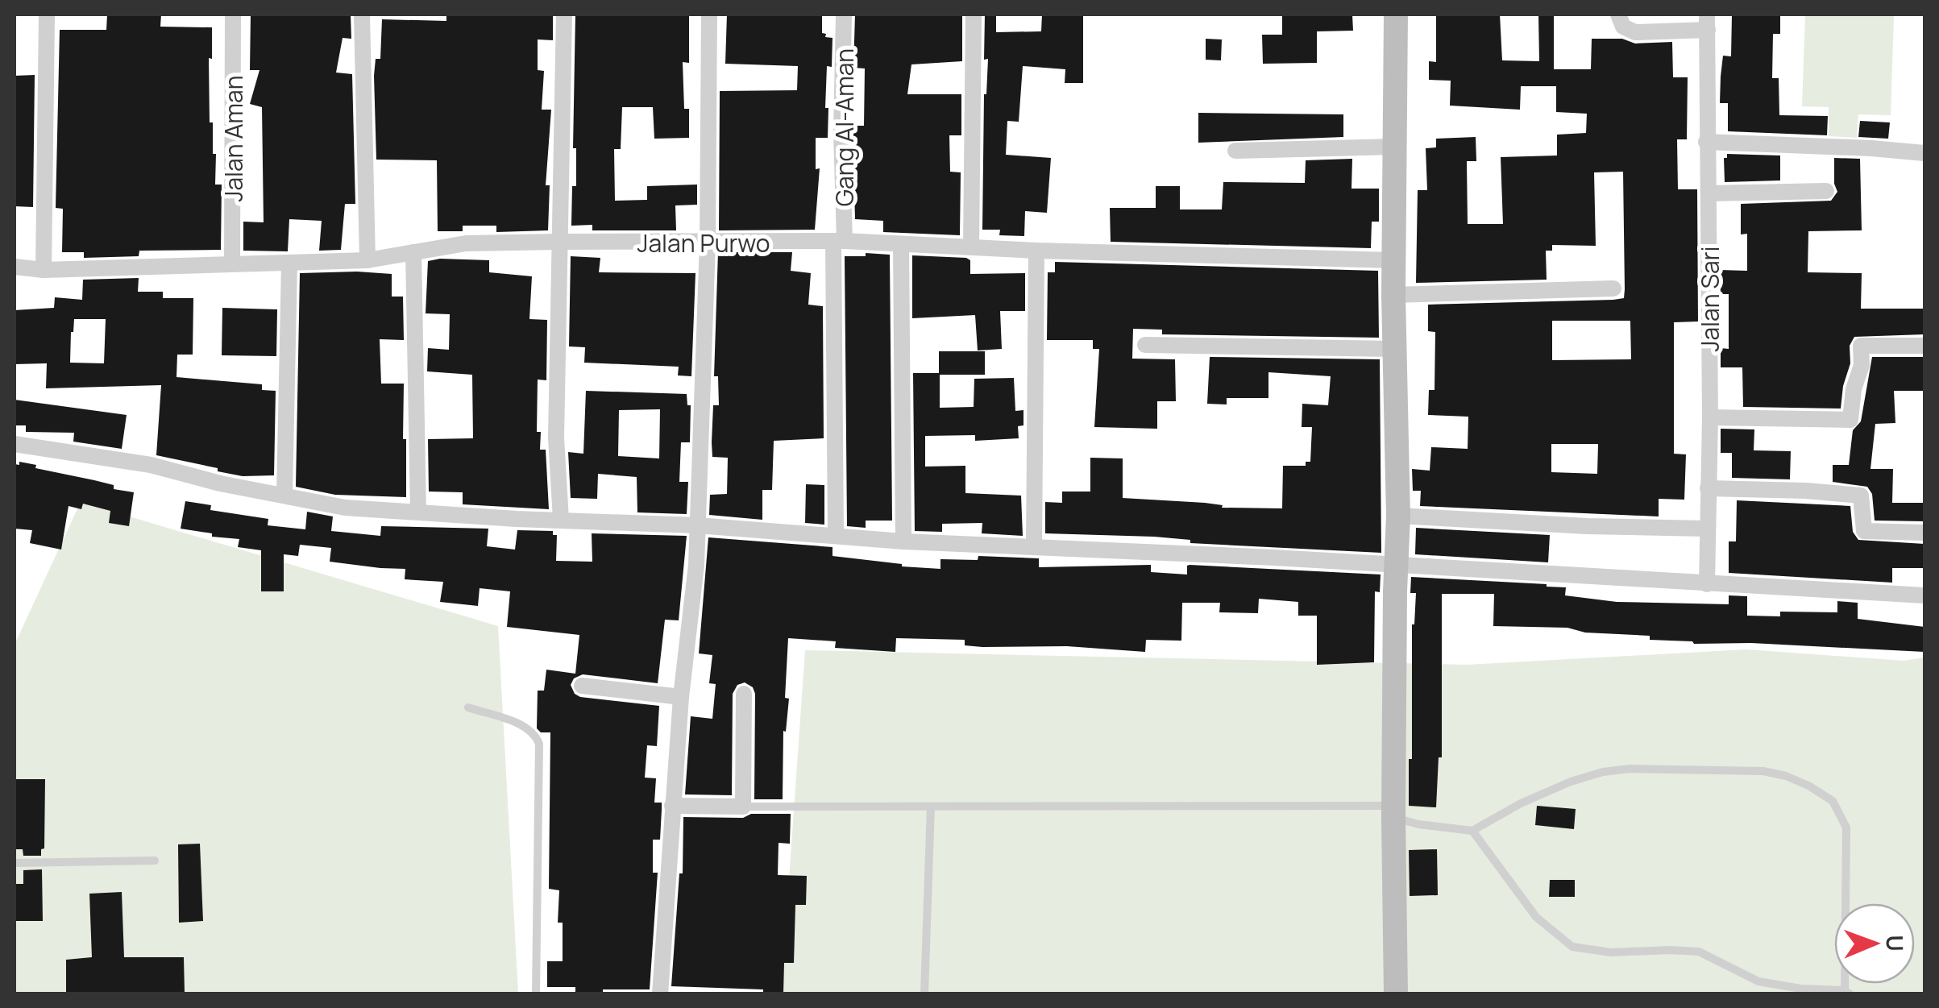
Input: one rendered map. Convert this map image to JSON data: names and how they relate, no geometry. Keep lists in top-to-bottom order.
{
  "streets": {
    "street": [
      "Gang Al-Aman",
      "Jalan Aman",
      "Jalan Purwo",
      "Jalan Sari"
    ]
  },
  "crossings": [
    ["Gang Al-Aman", "Jalan Purwo"],
    ["Jalan Aman", "Jalan Purwo"]
  ],
  "north": "right"
}
